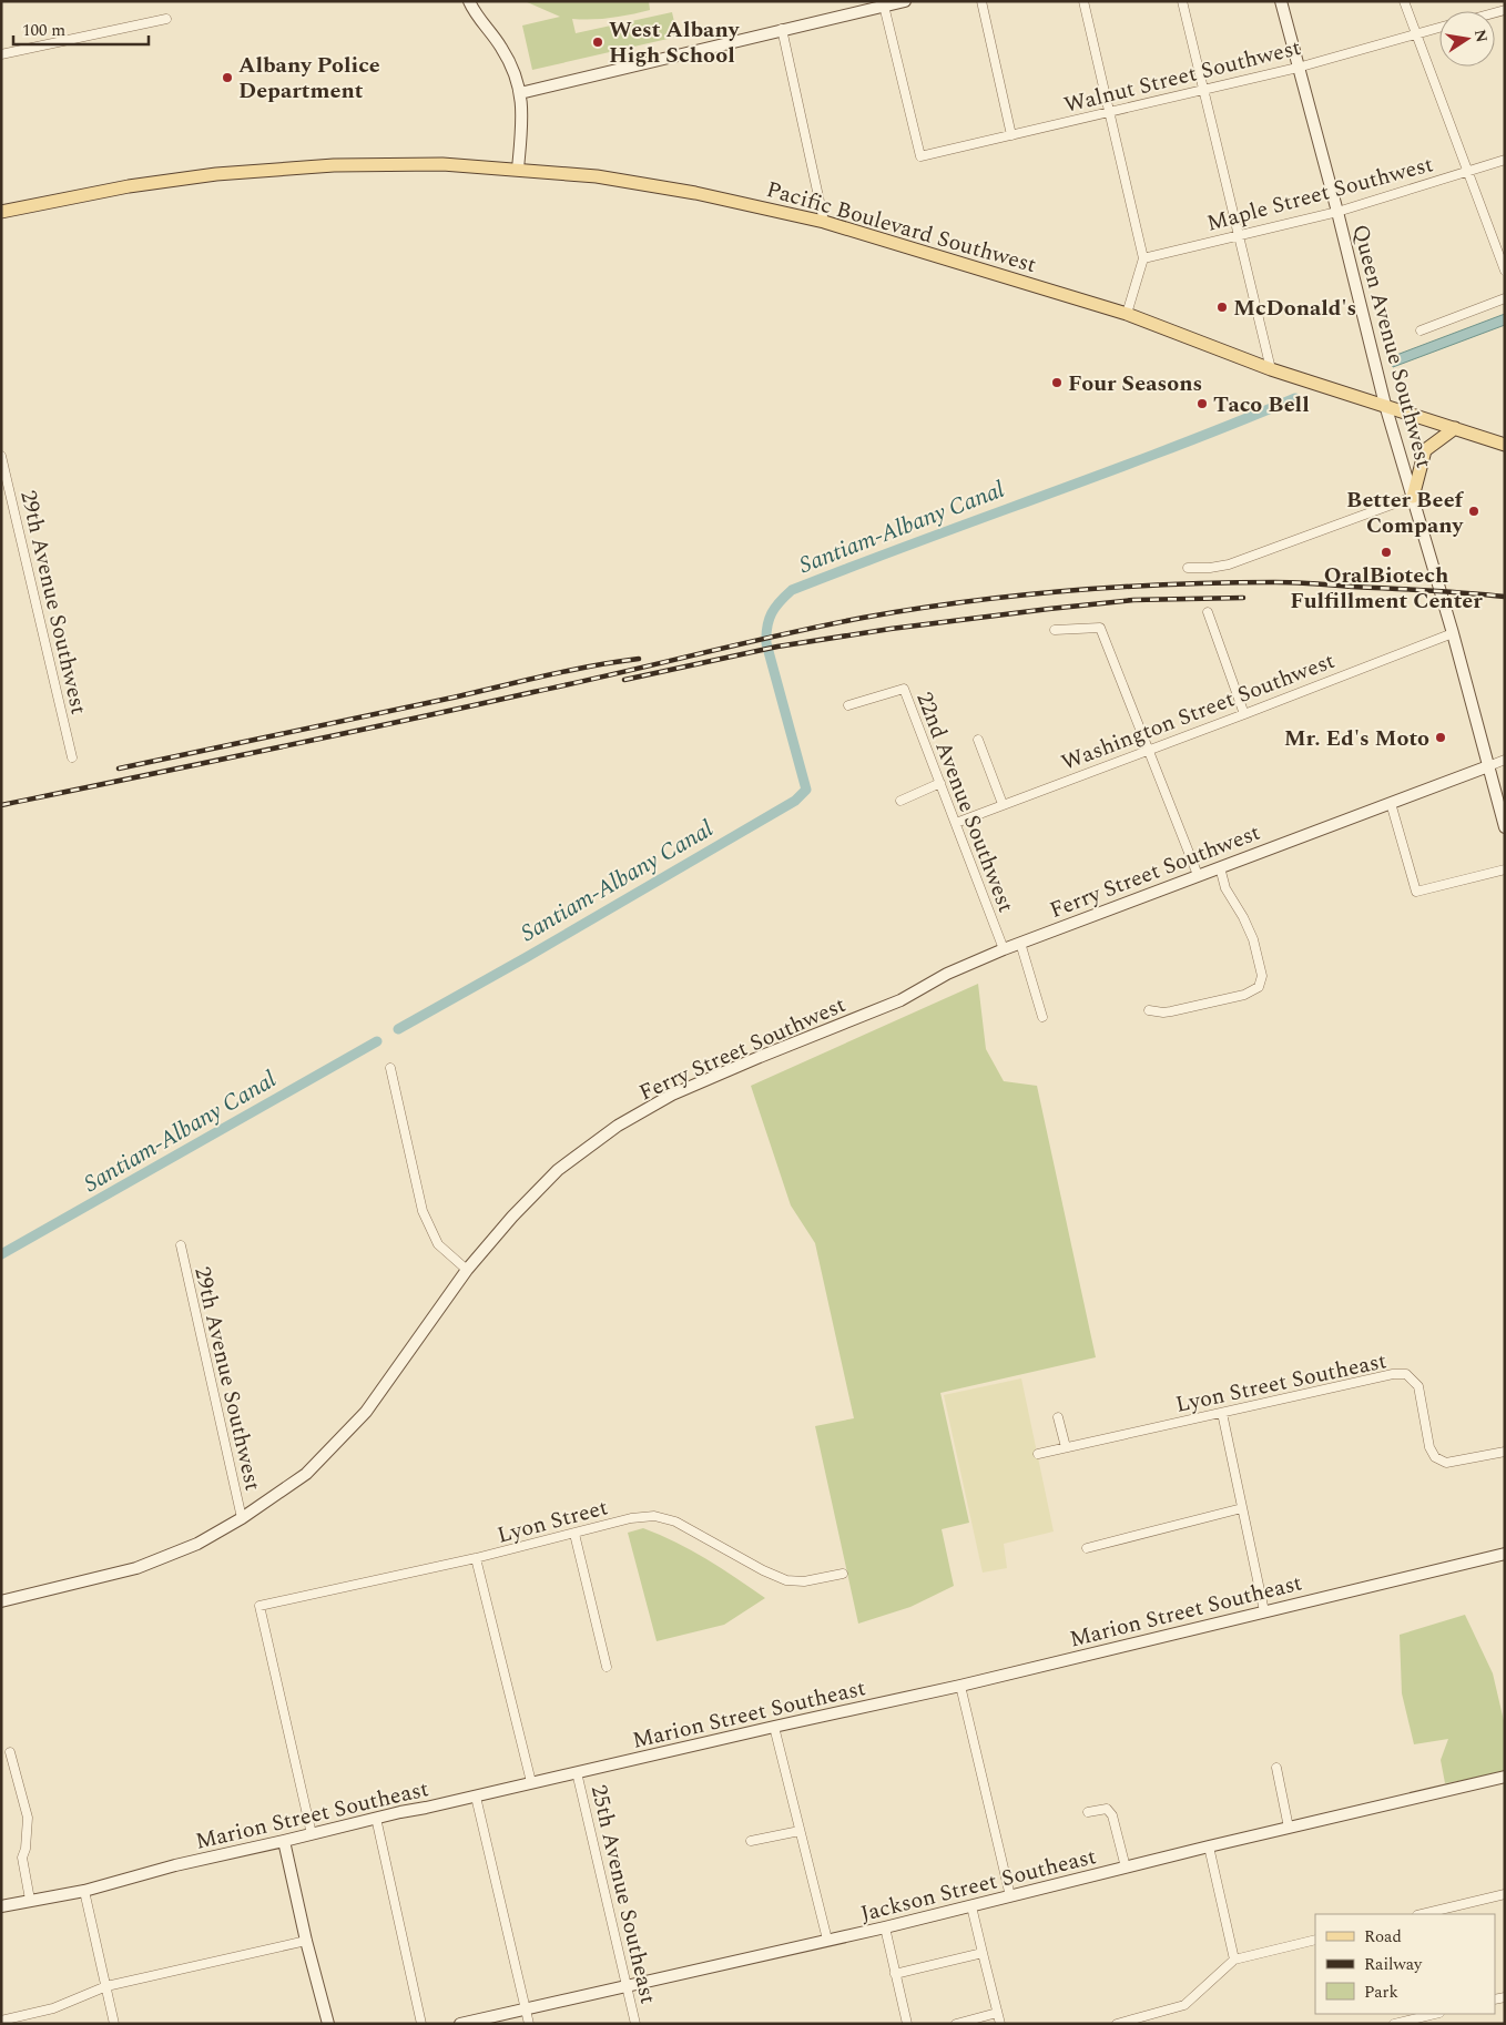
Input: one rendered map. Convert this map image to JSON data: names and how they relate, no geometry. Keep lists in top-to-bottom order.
{
  "streets": {
    "main road": ["Pacific Boulevard Southwest"],
    "street": [
      "Walnut Street Southwest",
      "Maple Street Southwest",
      "Queen Avenue Southwest",
      "29th Avenue Southwest",
      "Washington Street Southwest",
      "22nd Avenue Southwest",
      "Ferry Street Southwest",
      "Lyon Street Southeast",
      "Lyon Street",
      "Marion Street Southeast",
      "Jackson Street Southeast",
      "25th Avenue Southeast"
    ]
  },
  "crossings": [
    ["Walnut Street Southwest", "Queen Avenue Southwest"],
    ["Maple Street Southwest", "Queen Avenue Southwest"],
    ["Pacific Boulevard Southwest", "Queen Avenue Southwest"],
    ["Queen Avenue Southwest", "Washington Street Southwest"],
    ["Queen Avenue Southwest", "Ferry Street Southwest"],
    ["29th Avenue Southwest", "Ferry Street Southwest"],
    ["Washington Street Southwest", "22nd Avenue Southwest"],
    ["22nd Avenue Southwest", "Ferry Street Southwest"],
    ["Lyon Street", "Marion Street Southeast"],
    ["Marion Street Southeast", "25th Avenue Southeast"],
    ["Jackson Street Southeast", "25th Avenue Southeast"]
  ],
  "water": ["Santiam-Albany Canal"],
  "places": [
    "West Albany High School",
    "Albany Police Department",
    "McDonald's",
    "Four Seasons",
    "Taco Bell",
    "Better Beef Company",
    "OralBiotech Fulfillment Center",
    "Mr. Ed's Moto"
  ],
  "legend": ["Road", "Railway", "Park"],
  "scale_bar": "100 m",
  "north": "right"
}
